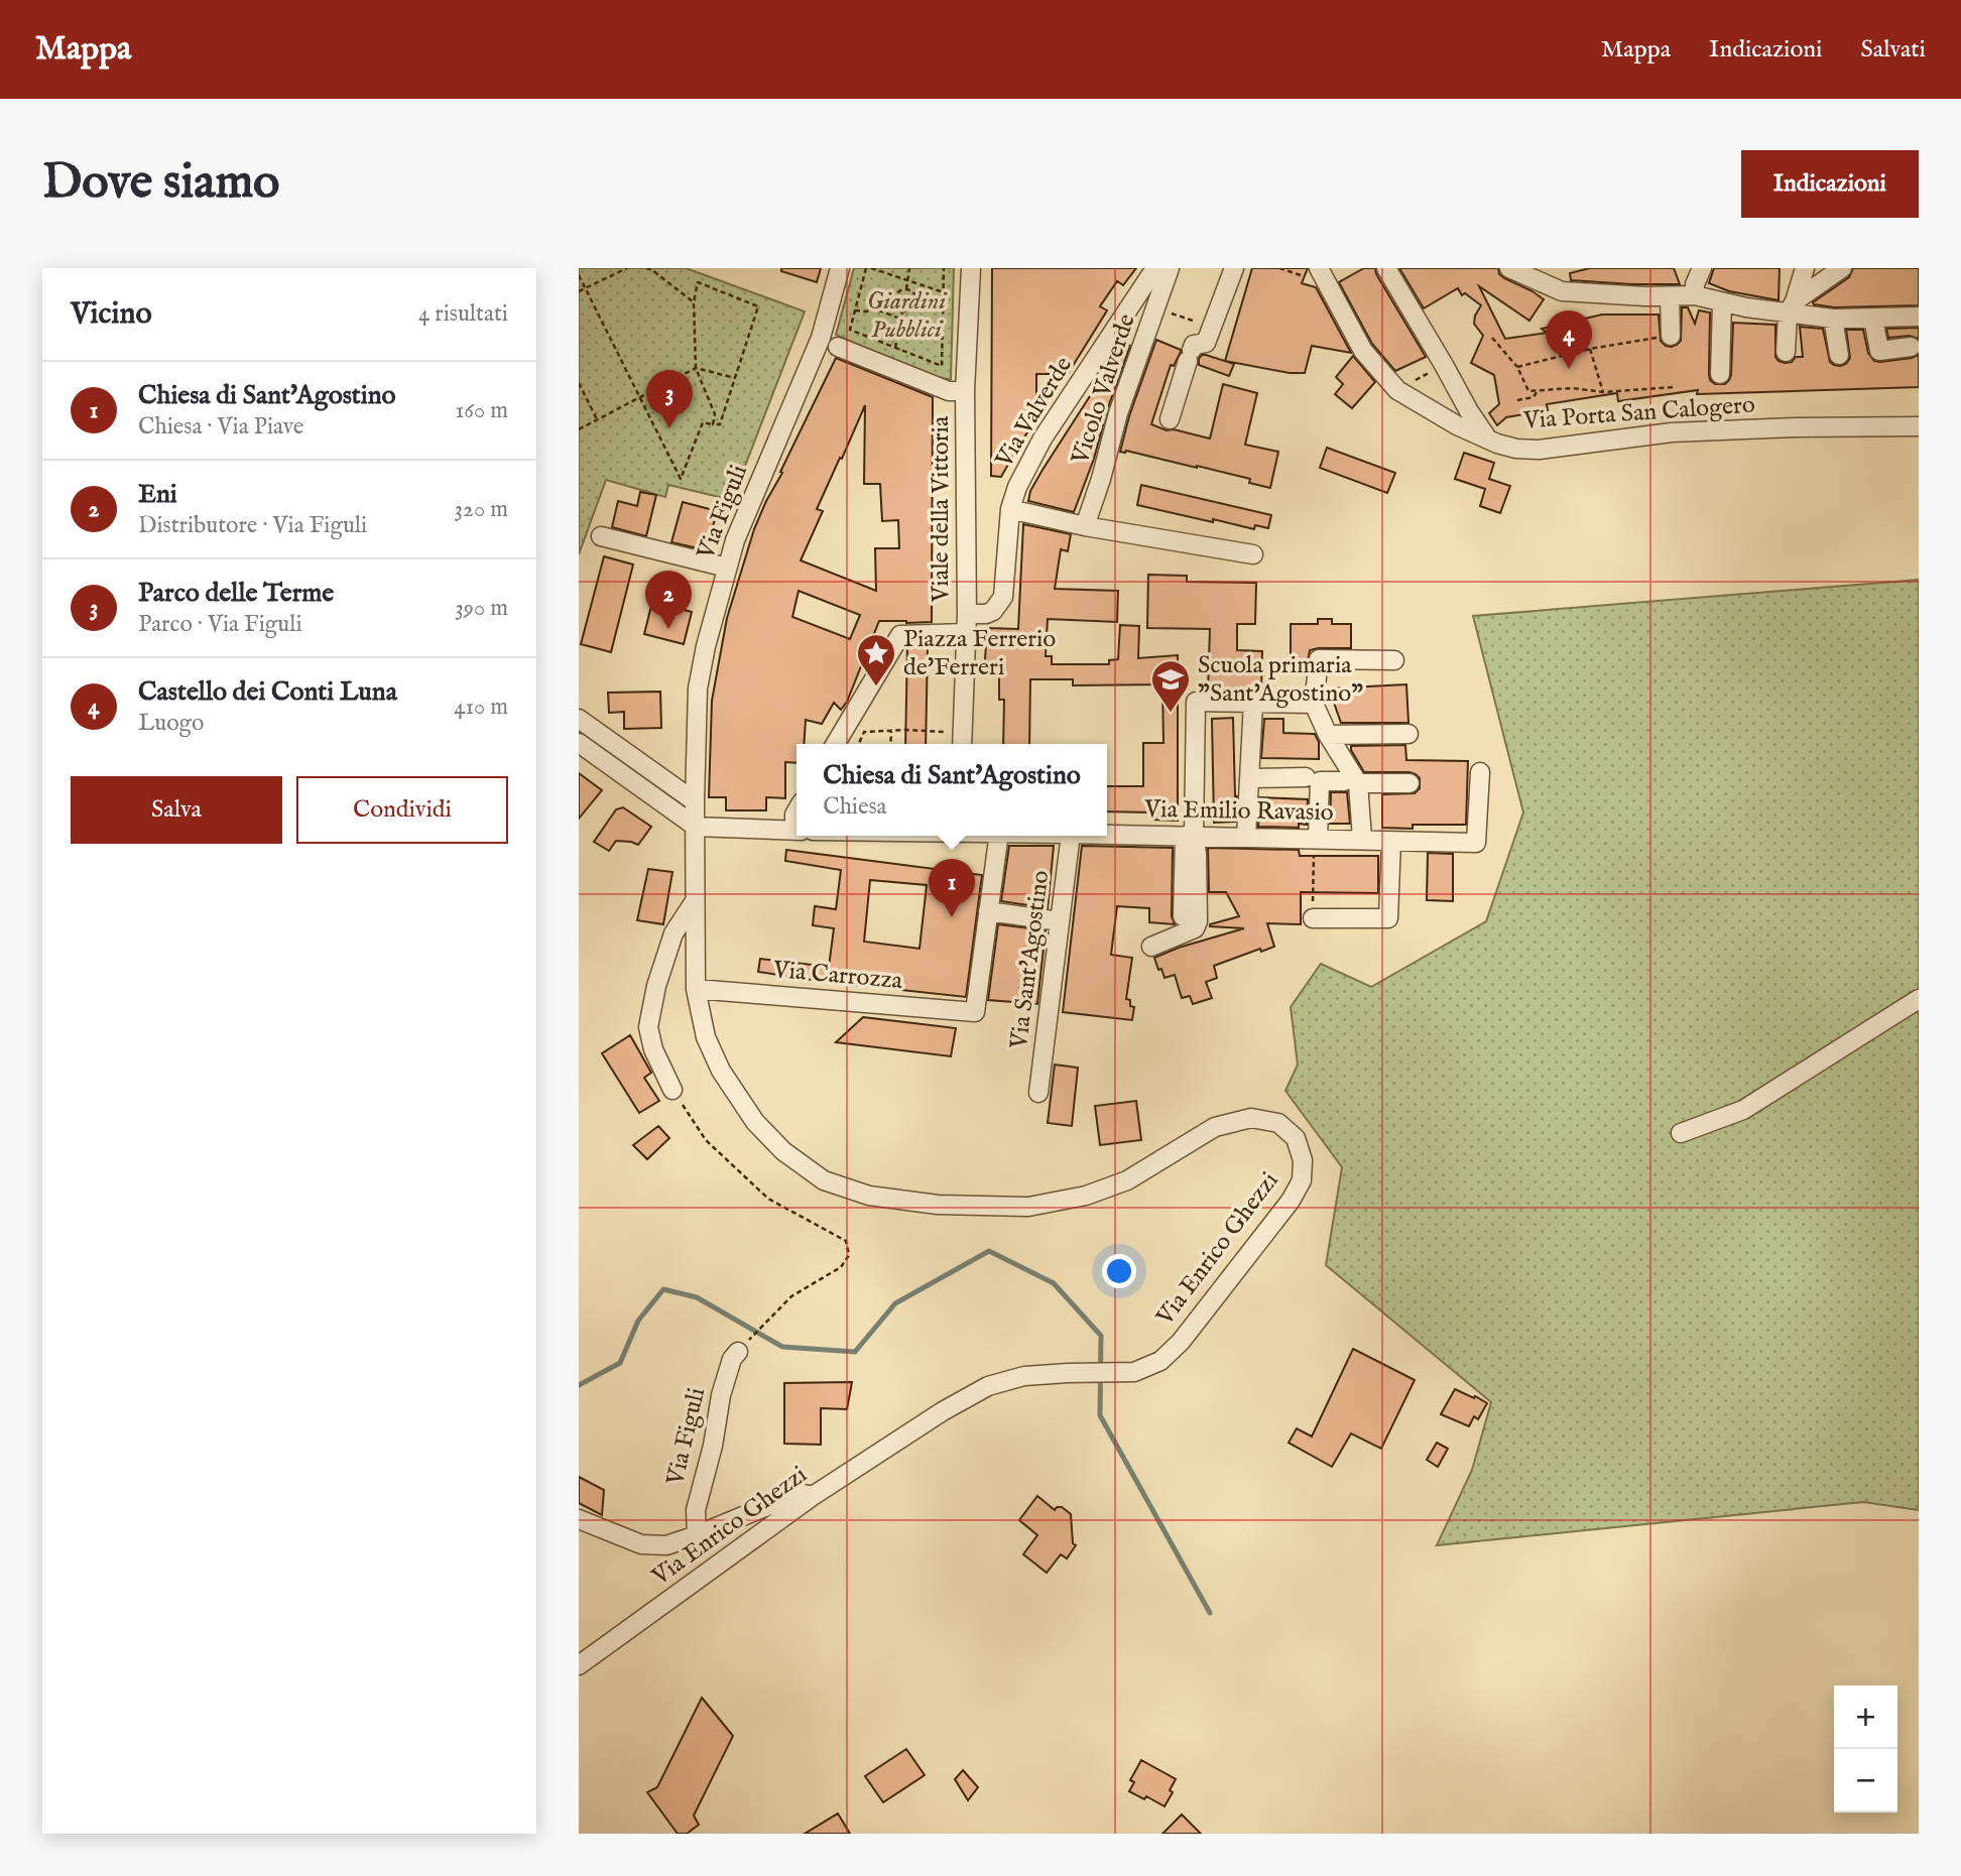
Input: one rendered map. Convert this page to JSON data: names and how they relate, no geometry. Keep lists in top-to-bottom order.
{
  "streets": {
    "street": [
      "Vicolo Valverde",
      "Via Valverde",
      "Via Porta San Calogero",
      "Viale della Vittoria",
      "Via Figuli",
      "Via Emilio Ravasio",
      "Via Sant'Agostino",
      "Via Carrozza",
      "Via Enrico Ghezzi"
    ]
  },
  "crossings": [
    ["Via Valverde", "Viale della Vittoria"],
    ["Via Figuli", "Via Emilio Ravasio"],
    ["Via Figuli", "Via Enrico Ghezzi"],
    ["Via Emilio Ravasio", "Via Enrico Ghezzi"],
    ["Via Carrozza", "Via Enrico Ghezzi"]
  ],
  "parks": ["Giardini Pubblici"],
  "places": {
    "place": ["Piazza Ferrerio de'Ferreri"],
    "school or university": ["Scuola primaria \"Sant'Agostino\""]
  },
  "page": {
    "header": "Mappa",
    "nav": ["Mappa", "Indicazioni", "Salvati"],
    "buttons": [
      "Indicazioni",
      ["Salva", "Condividi"]
    ],
    "title": "Dove siamo",
    "heading": ["Vicino", "4 risultati"],
    "pins": [
      "4",
      "3",
      "2",
      "1"
    ],
    "list": [
      {
        "mark": "1",
        "name": "Chiesa di Sant'Agostino",
        "note": "Chiesa · Via Piave",
        "value": "160 m"
      },
      {
        "mark": "2",
        "name": "Eni",
        "note": "Distributore · Via Figuli",
        "value": "320 m"
      },
      {
        "mark": "3",
        "name": "Parco delle Terme",
        "note": "Parco · Via Figuli",
        "value": "390 m"
      },
      {
        "mark": "4",
        "name": "Castello dei Conti Luna",
        "note": "Luogo",
        "value": "410 m"
      }
    ],
    "popup": ["Chiesa di Sant'Agostino", "Chiesa"],
    "map_buttons": ["+", "−"]
  }
}
